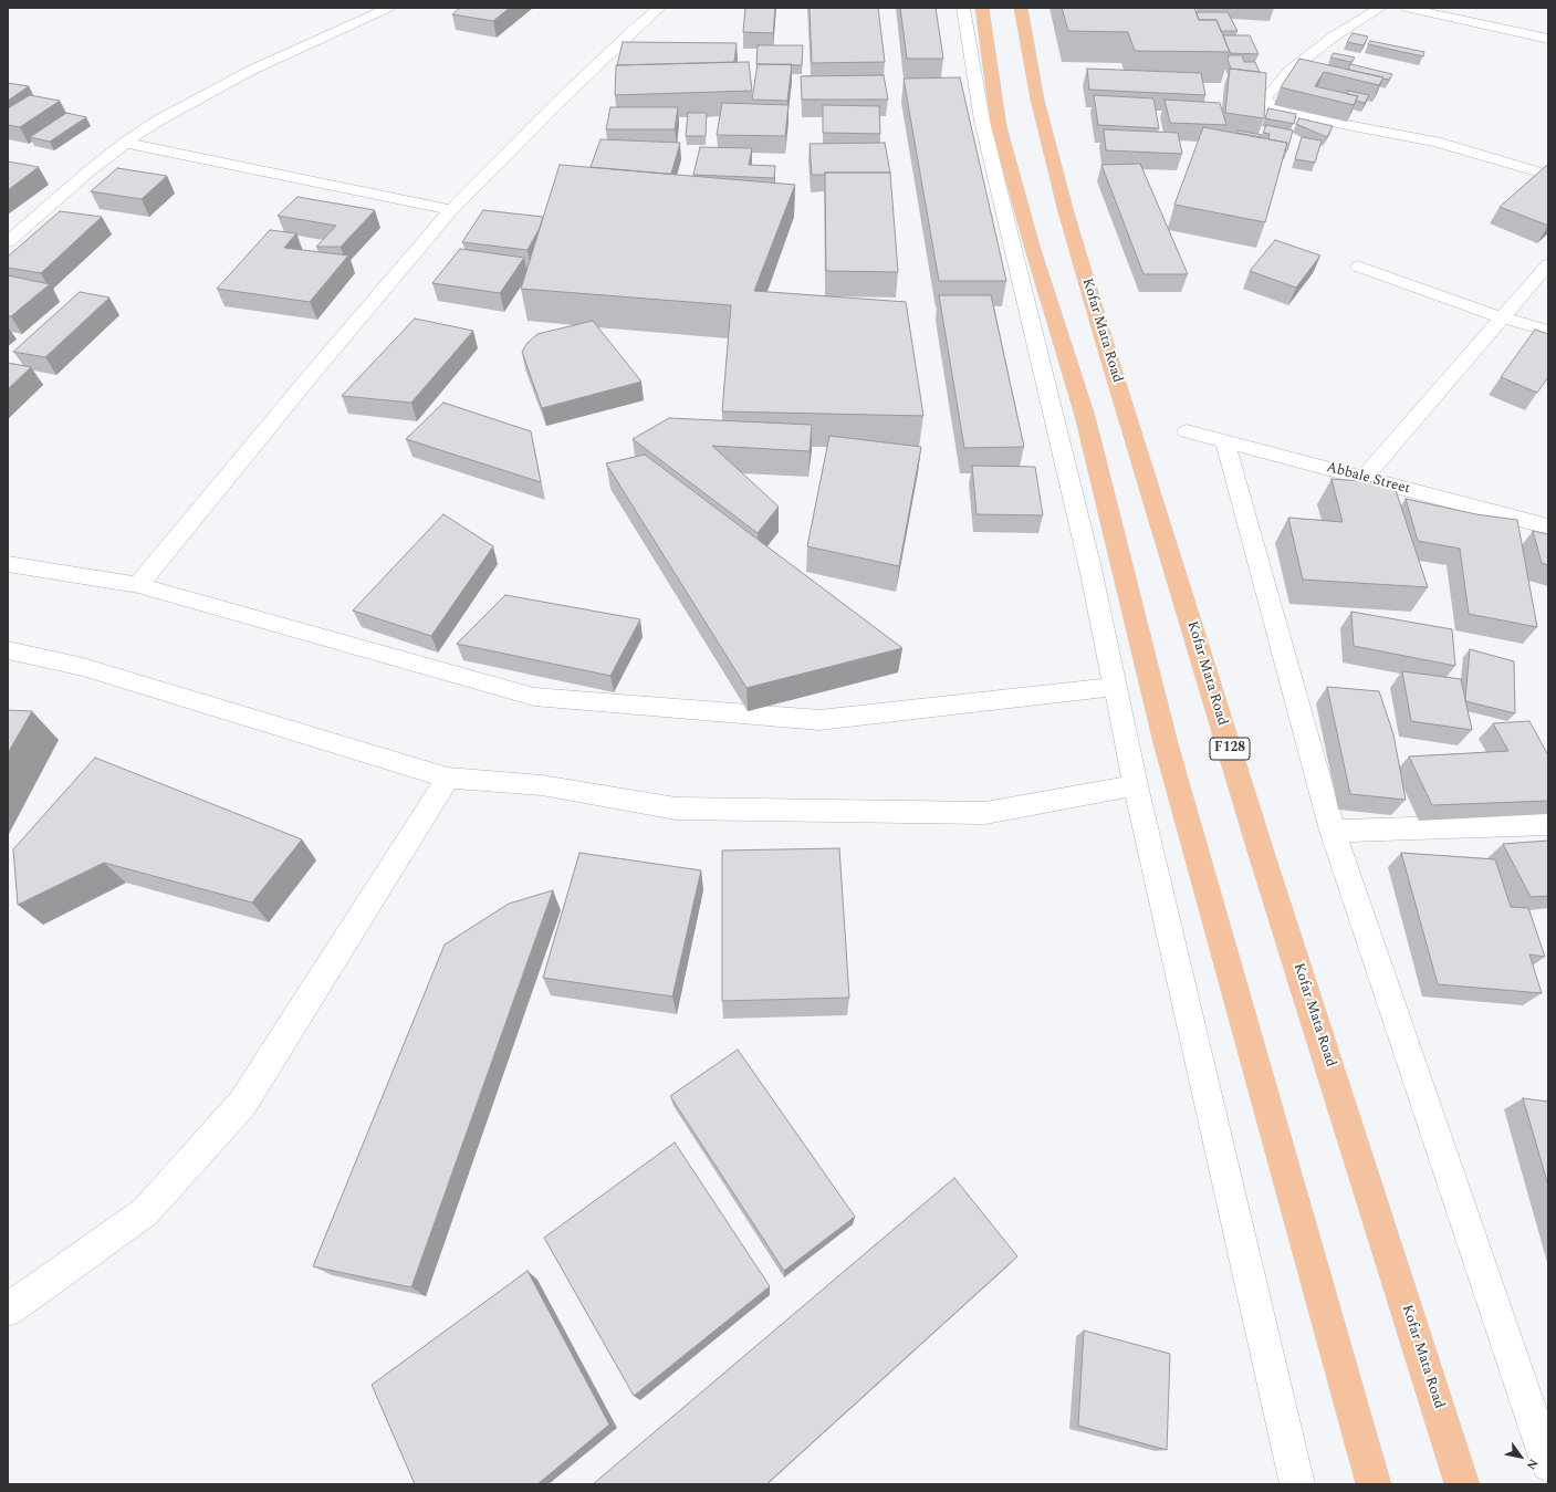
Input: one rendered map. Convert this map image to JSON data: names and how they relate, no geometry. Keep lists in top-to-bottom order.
{
  "streets": {
    "main road": ["Kofar Mata Road", "F128"],
    "street": ["Abbale Street"]
  },
  "north": "bottom right"
}
